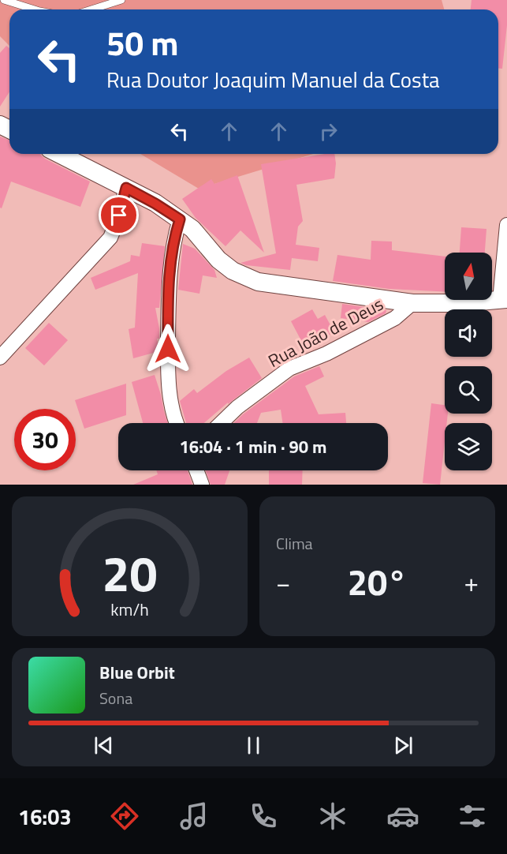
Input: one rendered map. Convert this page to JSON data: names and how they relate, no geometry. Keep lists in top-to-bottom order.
{
  "streets": {
    "street": ["Rua João de Deus"]
  },
  "north": "top",
  "page": {
    "turn": ["50 m", "Rua Doutor Joaquim Manuel da Costa"],
    "limit": "30",
    "trip": "16:04 · 1 min · 90 m",
    "tile": "Clima",
    "heat": ["−", "20°", "+"],
    "song": ["Blue Orbit", "Sona"],
    "tabs": "16:03",
    "gauge": ["20", "km/h"]
  }
}
